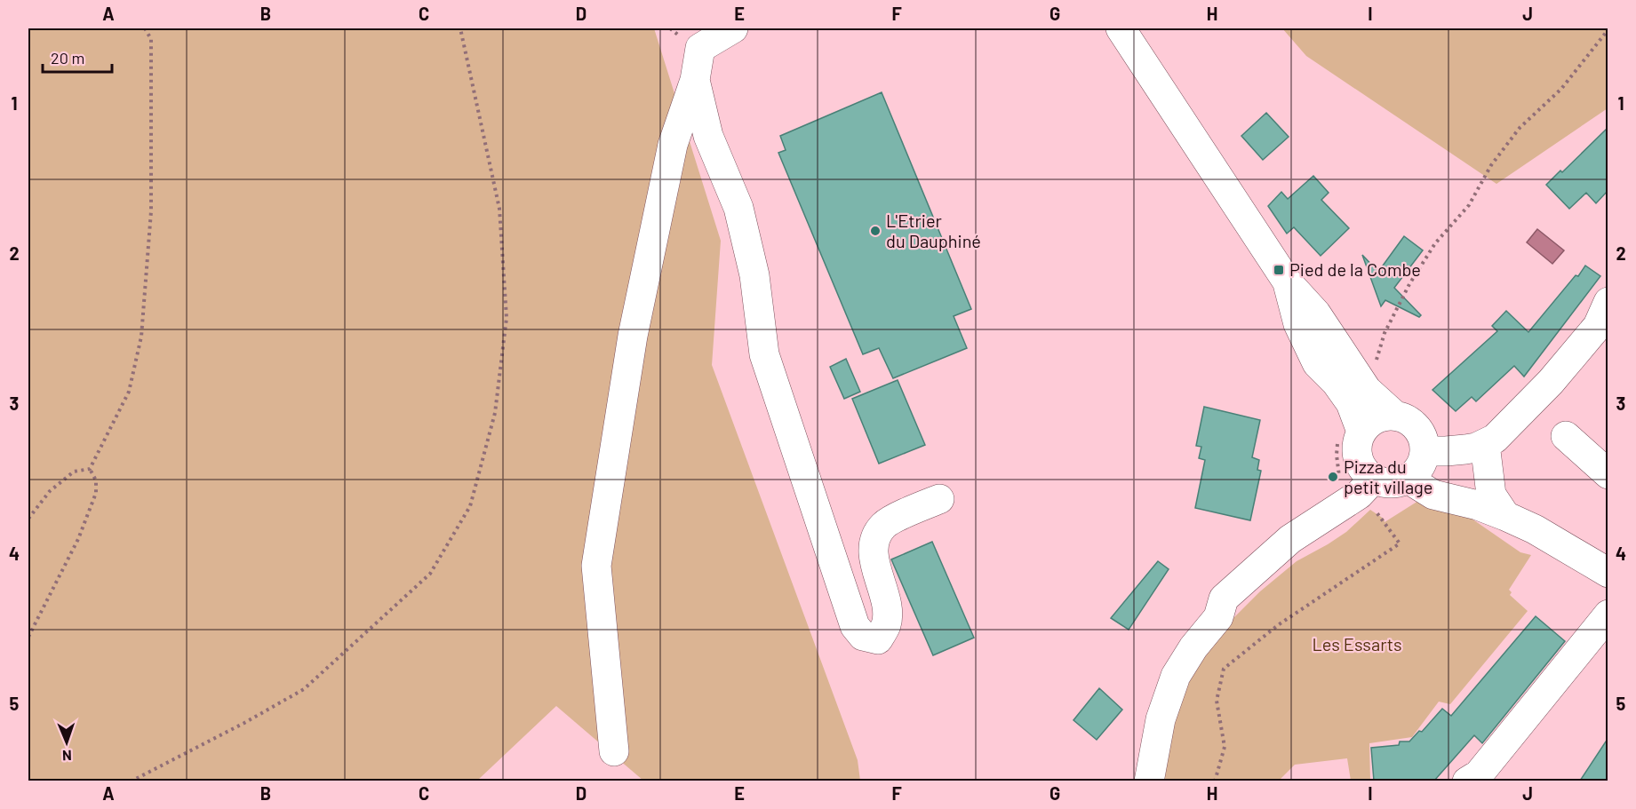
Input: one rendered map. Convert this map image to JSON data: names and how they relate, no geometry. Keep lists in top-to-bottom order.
{
  "parks": ["Les Essarts"],
  "places": {
    "other": ["L'Etrier du Dauphiné", "Pizza du petit village"],
    "transit": ["Pied de la Combe"]
  },
  "scale_bar": "20 m",
  "north": "bottom",
  "grid": {
    "columns": [
      "A",
      "B",
      "C",
      "D",
      "E",
      "F",
      "G",
      "H",
      "I",
      "J"
    ],
    "rows": [
      "1",
      "2",
      "3",
      "4",
      "5"
    ]
  }
}
